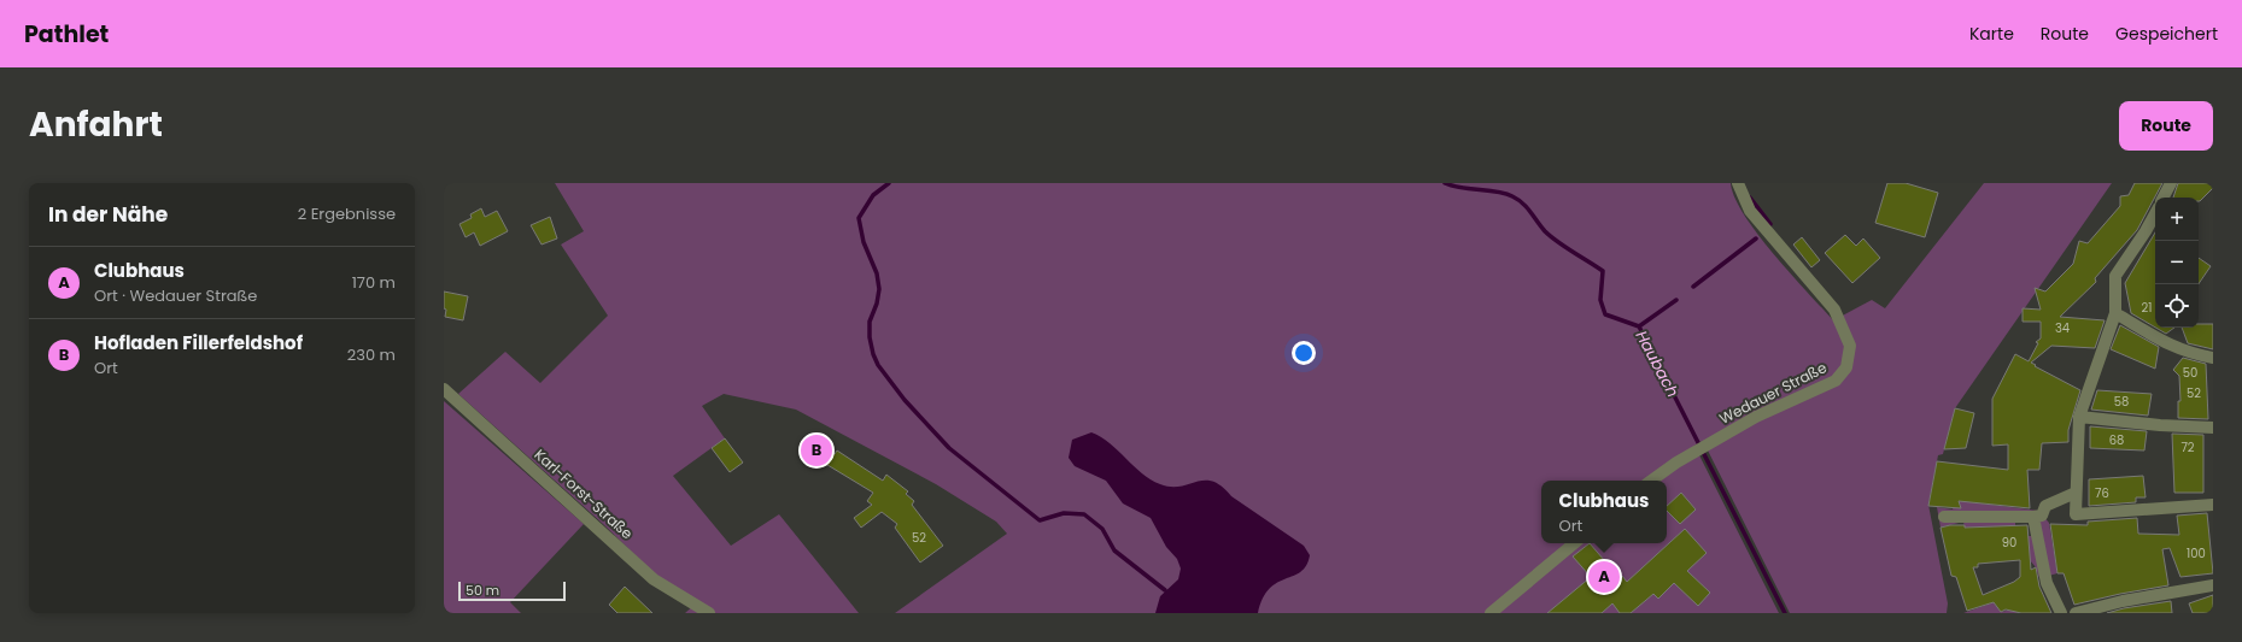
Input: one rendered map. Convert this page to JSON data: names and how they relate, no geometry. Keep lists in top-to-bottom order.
{
  "streets": {
    "street": ["Wedauer Straße", "Karl-Forst-Straße"]
  },
  "water": ["Haubach"],
  "house_numbers": [
    "21",
    "34",
    "50",
    "52",
    "58",
    "68",
    "72",
    "76",
    "52",
    "90",
    "100"
  ],
  "scale_bar": "50 m",
  "page": {
    "header": "Pathlet",
    "nav": ["Karte", "Route", "Gespeichert"],
    "title": "Anfahrt",
    "buttons": "Route",
    "heading": ["In der Nähe", "2 Ergebnisse"],
    "map_buttons": ["+", "−"],
    "list": [
      {
        "mark": "A",
        "name": "Clubhaus",
        "note": "Ort · Wedauer Straße",
        "value": "170 m"
      },
      {
        "mark": "B",
        "name": "Hofladen Fillerfeldshof",
        "note": "Ort",
        "value": "230 m"
      }
    ],
    "pins": ["B", "A"],
    "popup": ["Clubhaus", "Ort"],
    "scale": "50 m"
  }
}
